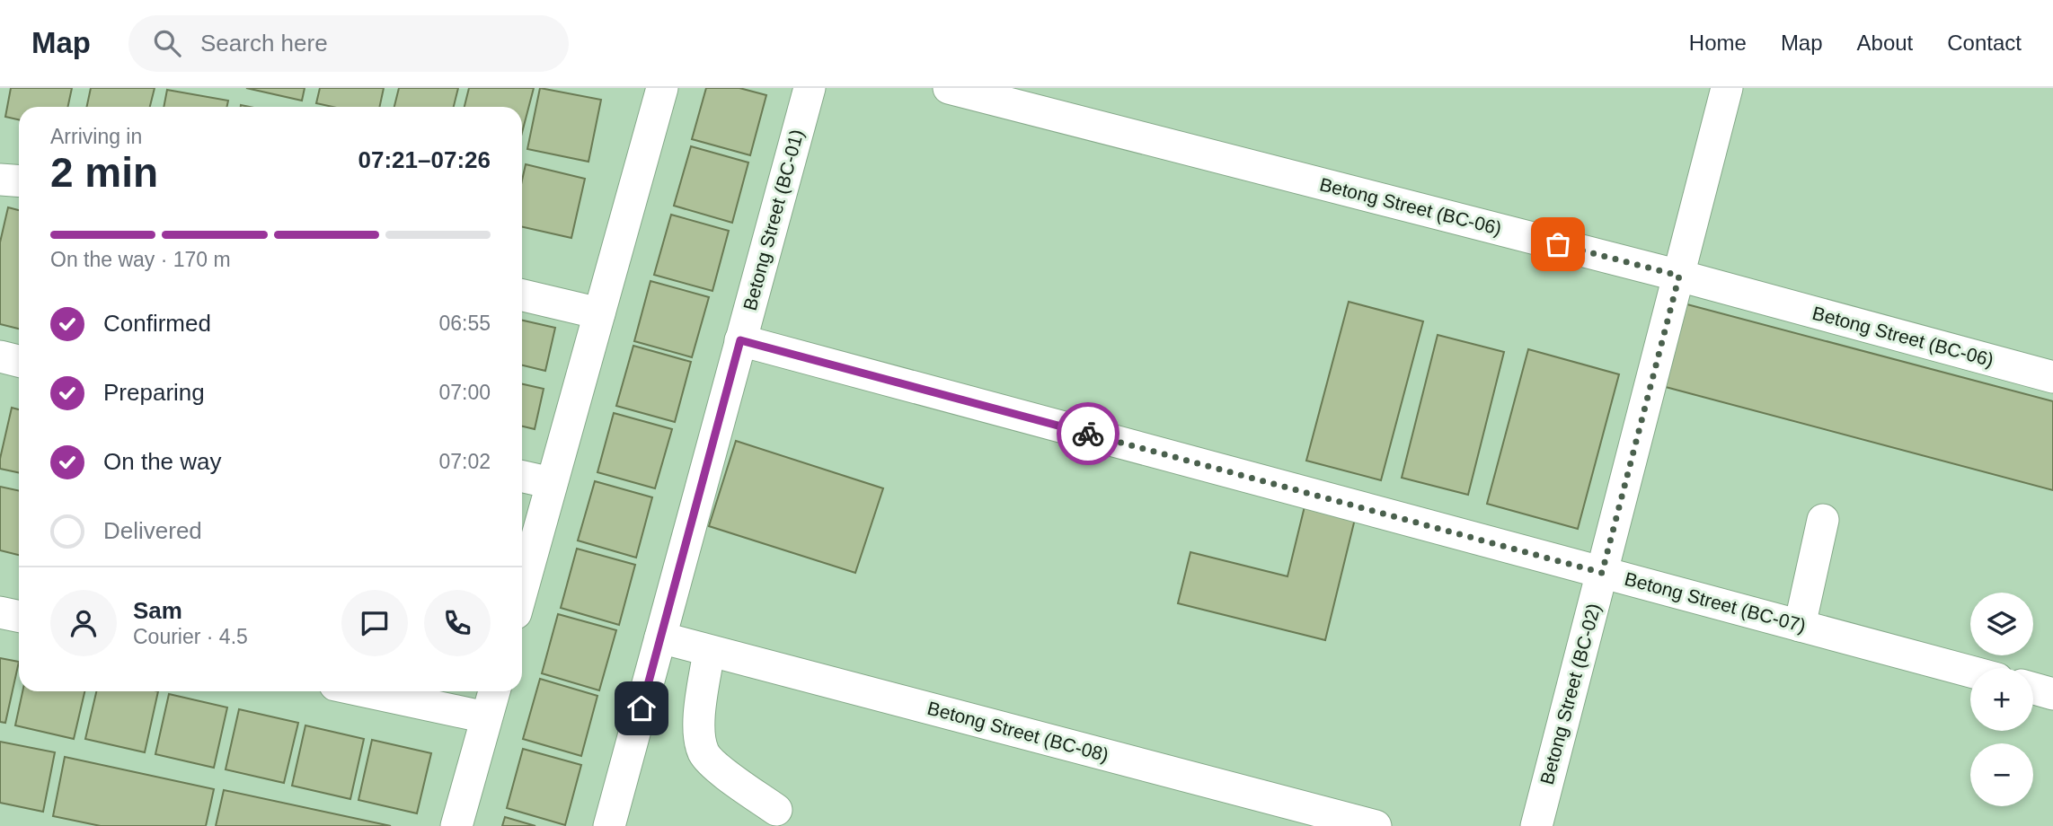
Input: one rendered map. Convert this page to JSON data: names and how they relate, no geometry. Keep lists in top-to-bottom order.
{
  "streets": {
    "street": [
      "Betong Street (BC-06)",
      "Betong Street (BC-01)",
      "Betong Street (BC-07)",
      "Betong Street (BC-02)",
      "Betong Street (BC-08)"
    ]
  },
  "crossings": [
    ["Betong Street (BC-06)", "Betong Street (BC-02)"],
    ["Betong Street (BC-01)", "Betong Street (BC-07)"],
    ["Betong Street (BC-01)", "Betong Street (BC-08)"],
    ["Betong Street (BC-07)", "Betong Street (BC-02)"]
  ],
  "page": {
    "header": "Map",
    "search": "Search here",
    "nav": [
      "Home",
      "Map",
      "About",
      "Contact"
    ],
    "heading": ["2 min", "Arriving in", "07:21–07:26"],
    "panel": ["Sam", "Courier · 4.5"],
    "bar": "On the way · 170 m",
    "list": [
      ["Confirmed", "06:55"],
      ["Preparing", "07:00"],
      ["On the way", "07:02"],
      "Delivered"
    ],
    "map_buttons": ["+", "−"]
  }
}
